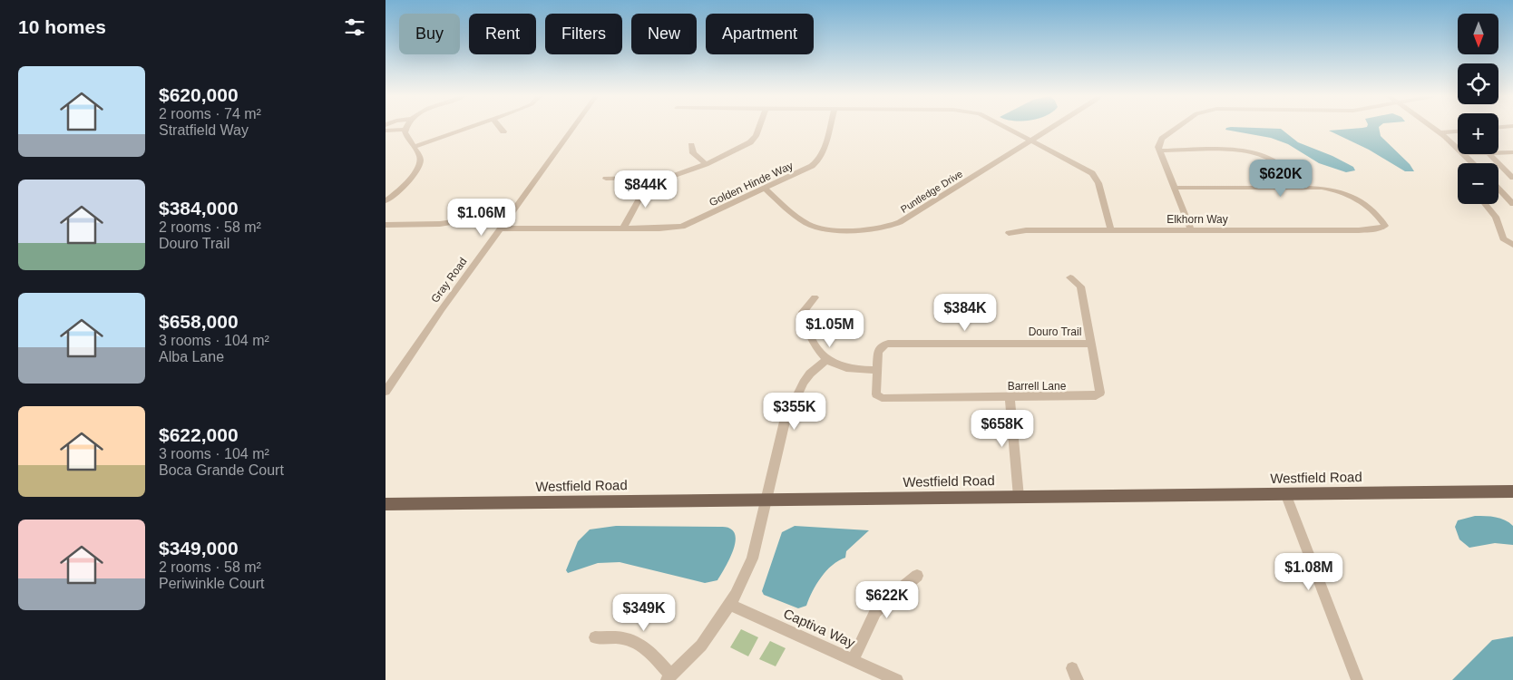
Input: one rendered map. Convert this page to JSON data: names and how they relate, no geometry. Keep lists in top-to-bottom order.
{
  "streets": {
    "main road": ["Westfield Road"],
    "street": [
      "Golden Hinde Way",
      "Puntledge Drive",
      "Elkhorn Way",
      "Gray Road",
      "Douro Trail",
      "Barrell Lane",
      "Captiva Way"
    ]
  },
  "crossings": [
    ["Golden Hinde Way", "Puntledge Drive"],
    ["Golden Hinde Way", "Gray Road"],
    ["Douro Trail", "Barrell Lane"]
  ],
  "north": "bottom",
  "page": {
    "heading": "10 homes",
    "map_buttons": ["+", "−"],
    "chip": [
      "Buy",
      "Rent",
      "Filters",
      "New",
      "Apartment"
    ],
    "list": [
      {
        "name": "$620,000",
        "note": "2 rooms · 74 m² · Stratfield Way"
      },
      {
        "name": "$384,000",
        "note": "2 rooms · 58 m² · Douro Trail"
      },
      {
        "name": "$658,000",
        "note": "3 rooms · 104 m² · Alba Lane"
      },
      {
        "name": "$622,000",
        "note": "3 rooms · 104 m² · Boca Grande Court"
      },
      {
        "name": "$349,000",
        "note": "2 rooms · 58 m² · Periwinkle Court"
      }
    ],
    "price": [
      "$620K",
      "$844K",
      "$1.06M",
      "$384K",
      "$1.05M",
      "$355K",
      "$658K",
      "$1.08M",
      "$622K",
      "$349K"
    ]
  }
}
